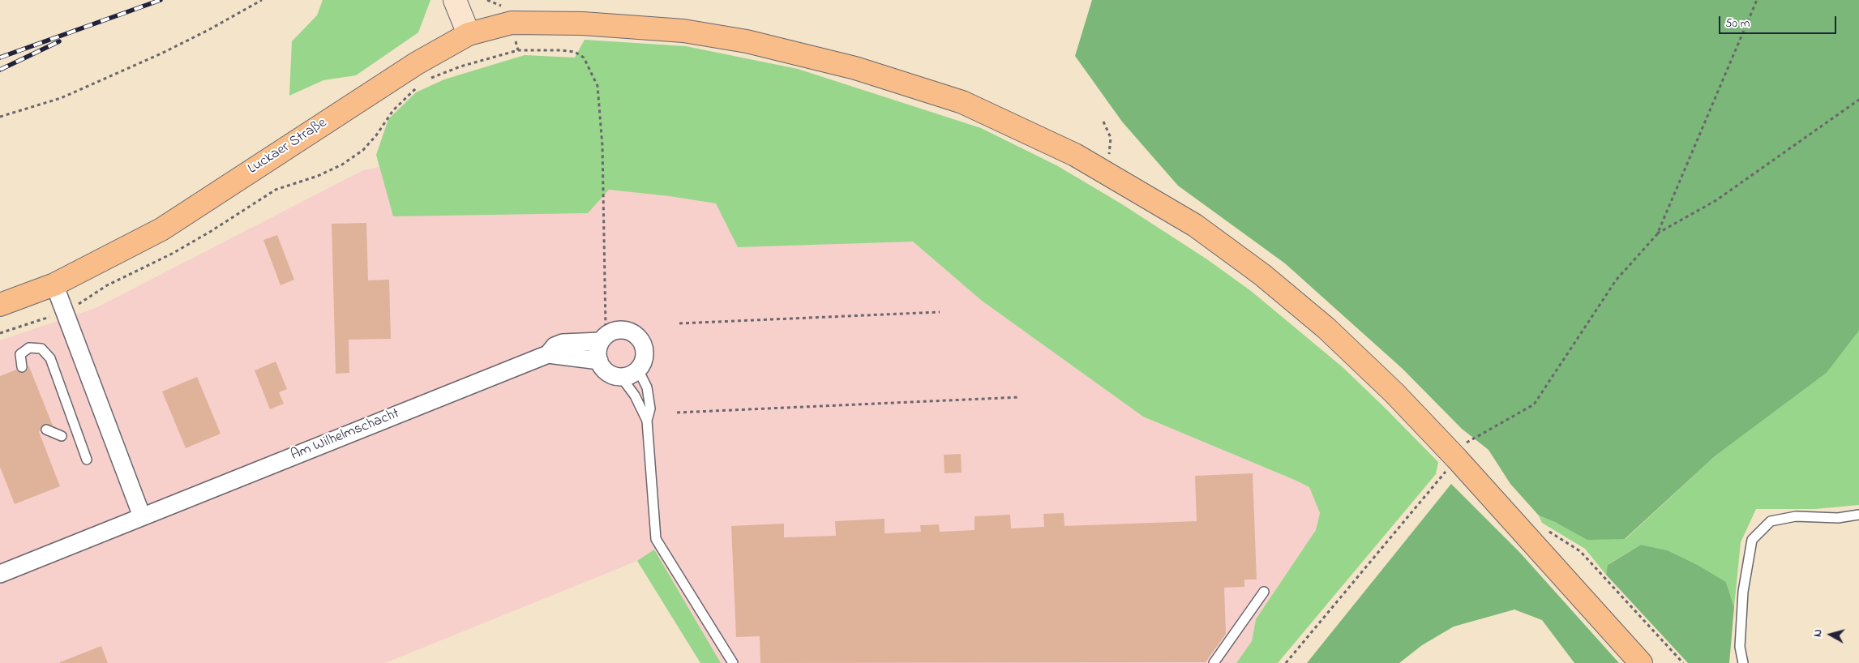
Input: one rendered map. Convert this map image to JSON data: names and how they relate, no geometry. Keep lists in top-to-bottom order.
{
  "streets": {
    "main road": ["Luckaer Straße"],
    "street": ["Am Wilhelmschacht"]
  },
  "scale_bar": "50 m",
  "north": "left"
}
